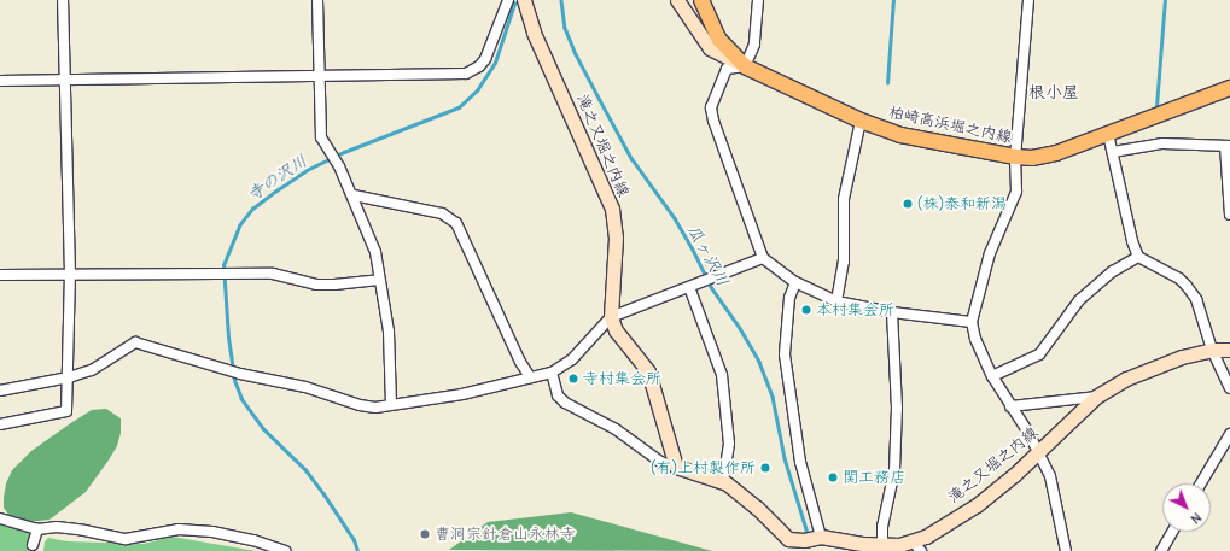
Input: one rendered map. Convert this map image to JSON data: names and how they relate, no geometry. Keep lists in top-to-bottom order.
{
  "streets": {
    "main road": ["柏崎高浜堀之内線", "滝之又堀之内線"]
  },
  "districts": ["根小屋"],
  "water": ["寺の沢川", "瓜ヶ沢川"],
  "places": [
    "(株)泰和新潟",
    "本村集会所",
    "寺村集会所",
    "(有)上村製作所",
    "関工務店",
    "曹洞宗針倉山永林寺"
  ],
  "north": "bottom right"
}
